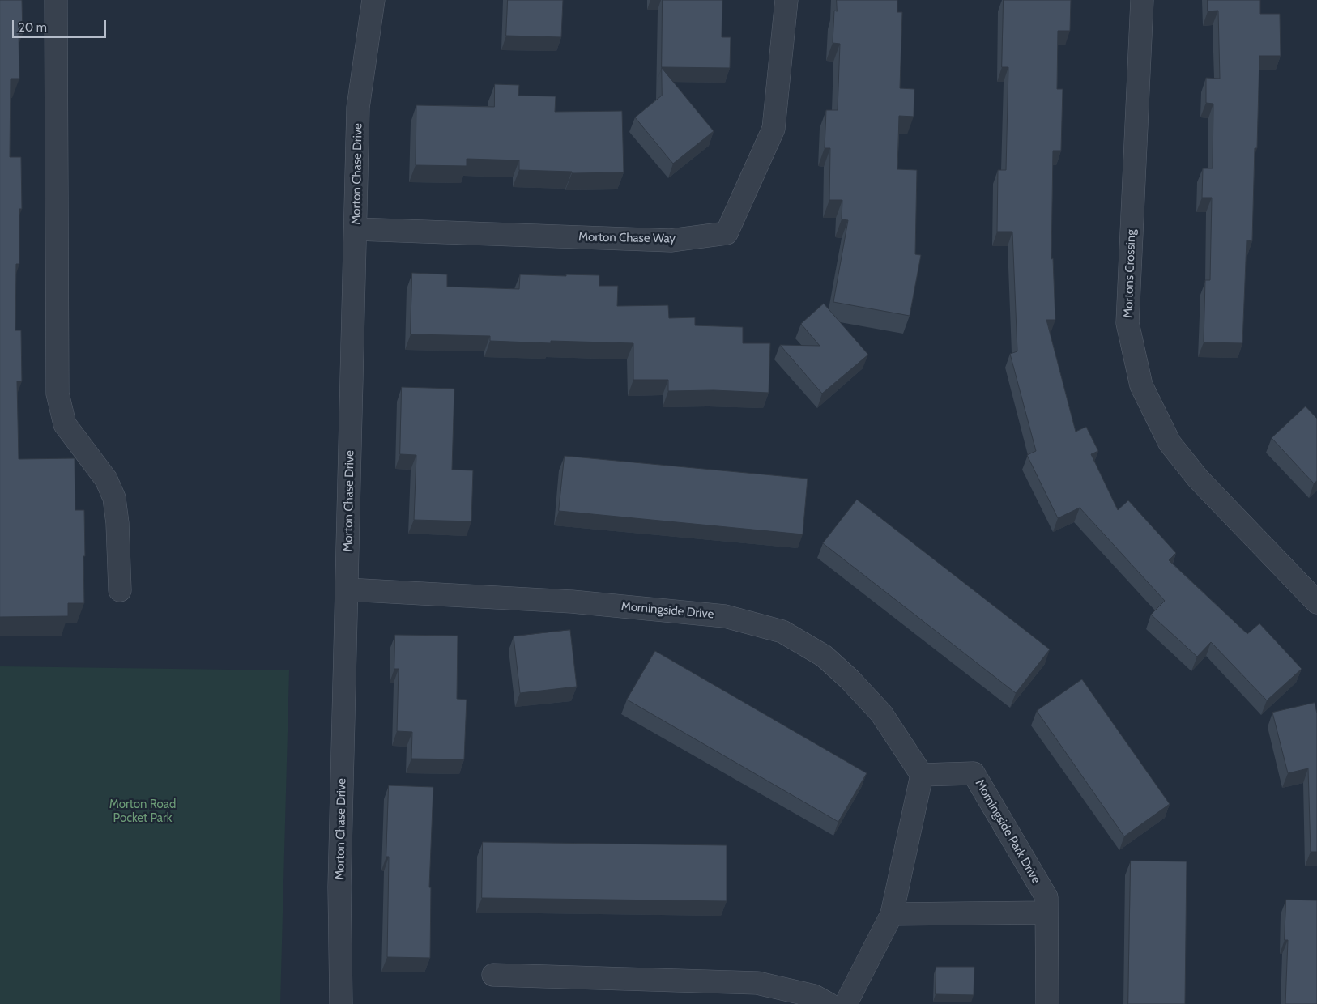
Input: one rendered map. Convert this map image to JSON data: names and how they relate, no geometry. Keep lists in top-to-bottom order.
{
  "streets": {
    "street": [
      "Morton Chase Drive",
      "Morton Chase Way",
      "Mortons Crossing",
      "Morningside Drive",
      "Morningside Park Drive"
    ]
  },
  "crossings": [
    ["Morton Chase Drive", "Morton Chase Way"],
    ["Morton Chase Drive", "Morningside Drive"],
    ["Morningside Drive", "Morningside Park Drive"]
  ],
  "parks": ["Morton Road Pocket Park"],
  "scale_bar": "20 m"
}
